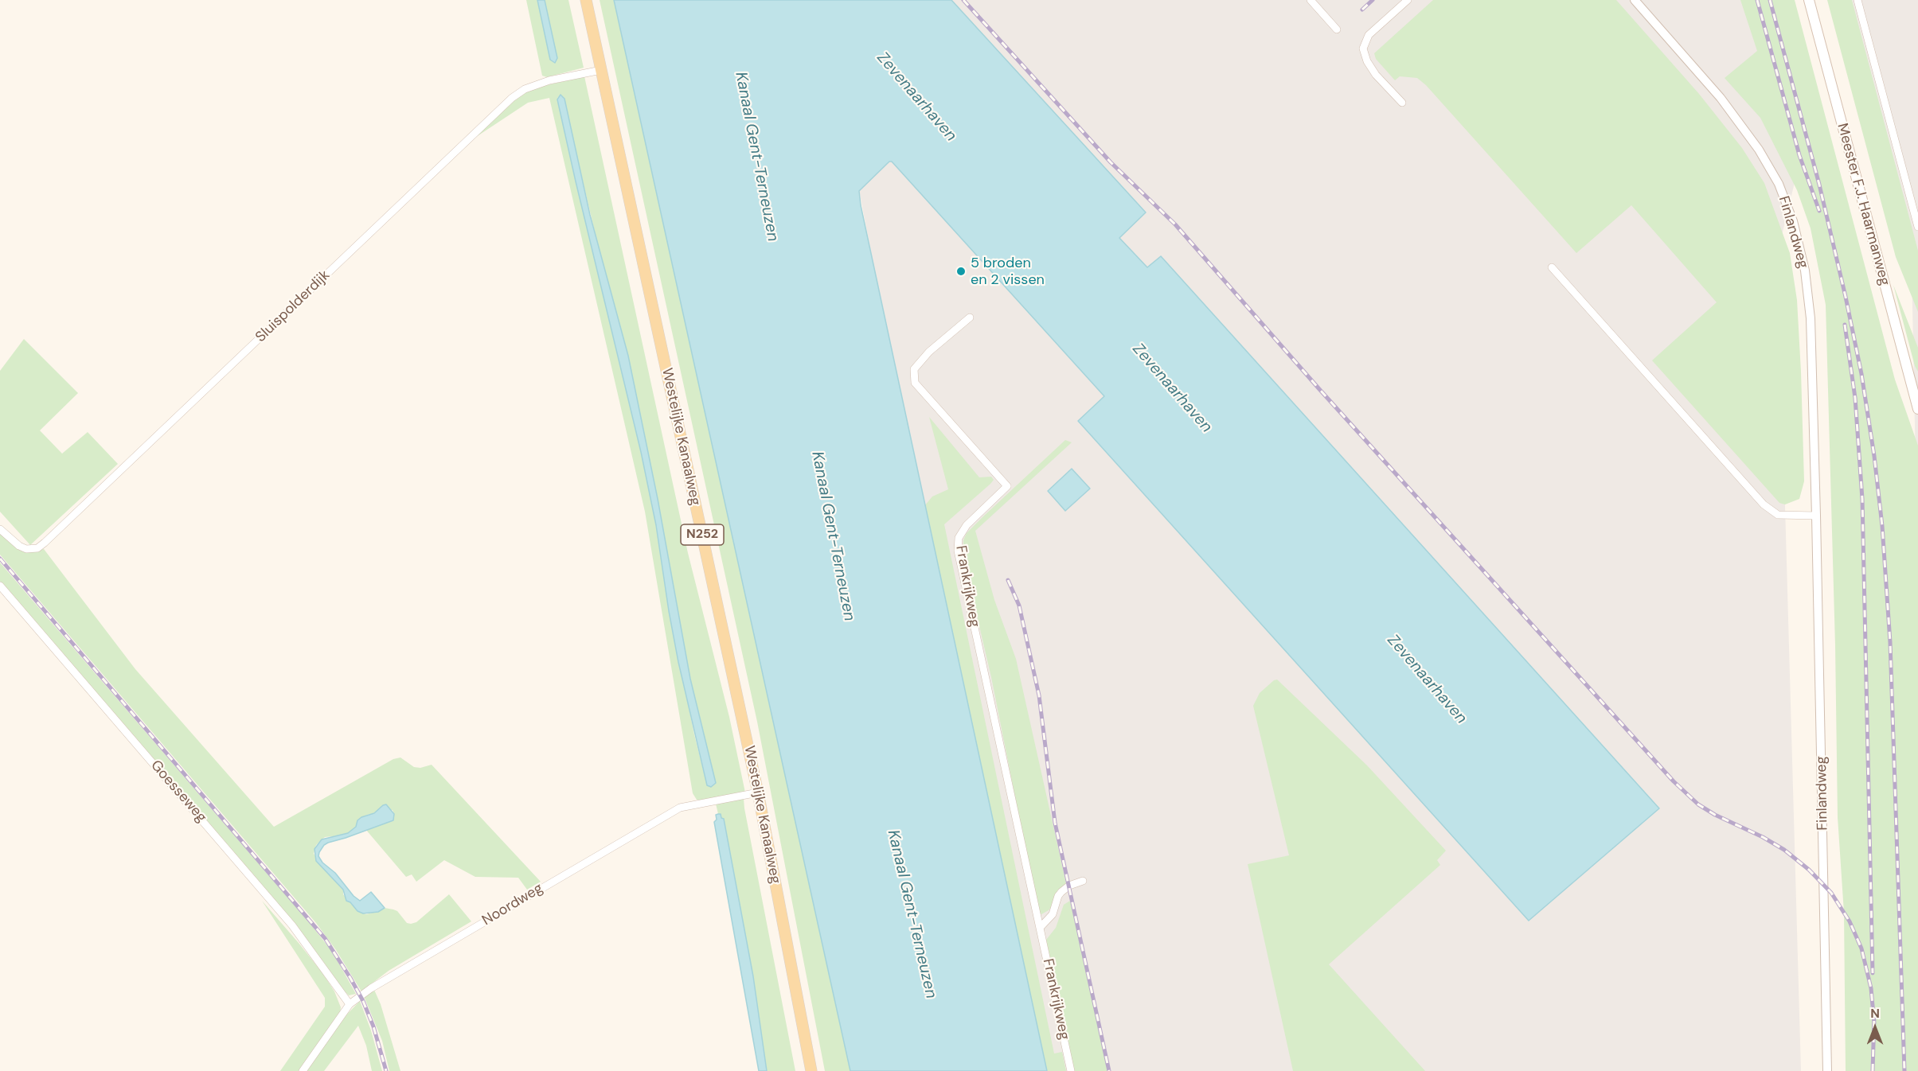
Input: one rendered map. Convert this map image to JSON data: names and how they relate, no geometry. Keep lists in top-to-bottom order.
{
  "streets": {
    "main road": ["Meester F.J. Haarmanweg", "Westelijke Kanaalweg", "N252"],
    "street": [
      "Finlandweg",
      "Sluispolderdijk",
      "Frankrijkweg",
      "Goesseweg",
      "Noordweg"
    ]
  },
  "crossings": [
    ["Sluispolderdijk", "Westelijke Kanaalweg"],
    ["Westelijke Kanaalweg", "Noordweg"],
    ["Goesseweg", "Noordweg"]
  ],
  "water": ["Zevenaarhaven", "Kanaal Gent-Terneuzen"],
  "places": ["5 broden en 2 vissen"],
  "north": "top"
}
